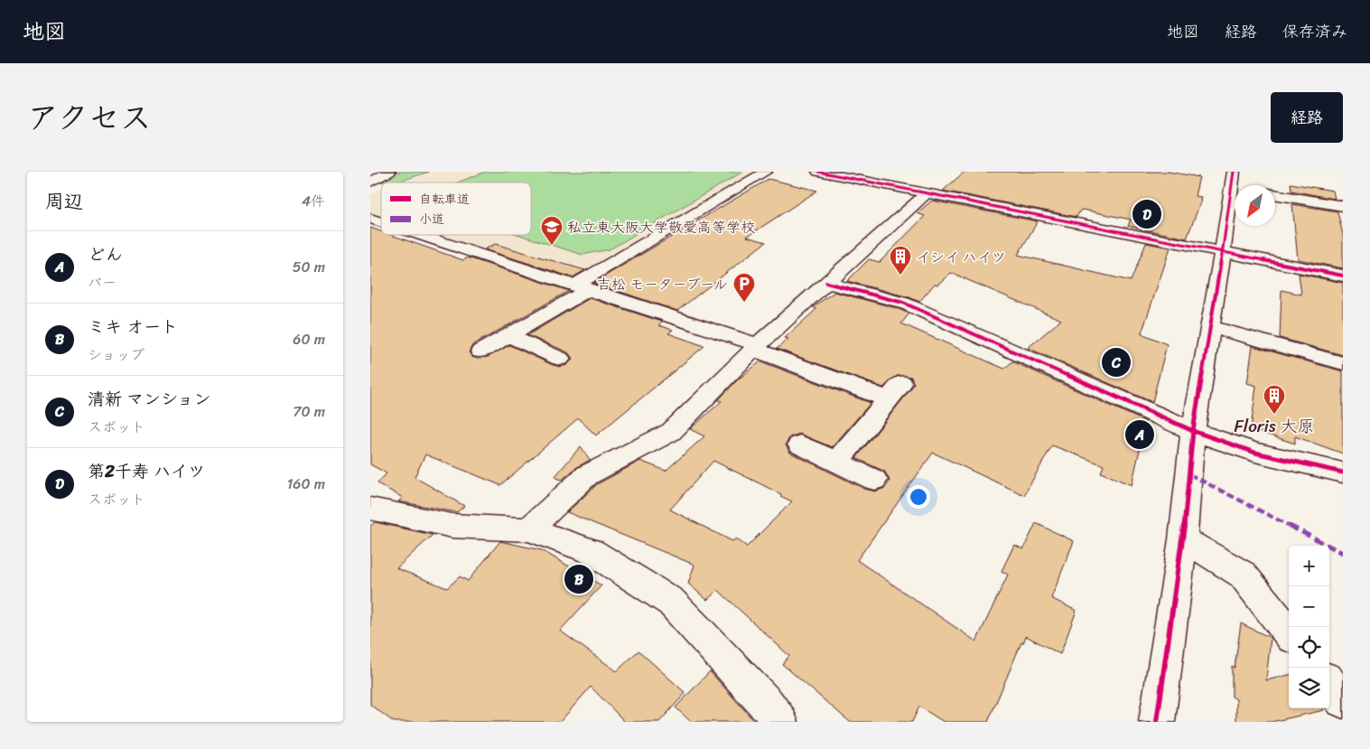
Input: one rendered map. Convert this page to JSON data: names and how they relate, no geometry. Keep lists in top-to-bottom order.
{
  "places": {
    "school or university": ["私立東大阪大学敬愛高等学校"],
    "building": ["イシイ ハイツ", "Floris 大原"],
    "parking": ["吉松 モータープール"]
  },
  "legend": ["自転車道", "小道"],
  "north": "bottom left",
  "page": {
    "header": "地図",
    "nav": ["地図", "経路", "保存済み"],
    "title": "アクセス",
    "buttons": "経路",
    "heading": ["周辺", "4件"],
    "pins": [
      "D",
      "C",
      "A",
      "B"
    ],
    "list": [
      {
        "mark": "A",
        "name": "どん",
        "note": "バー",
        "value": "50 m"
      },
      {
        "mark": "B",
        "name": "ミキ オート",
        "note": "ショップ",
        "value": "60 m"
      },
      {
        "mark": "C",
        "name": "清新 マンション",
        "note": "スポット",
        "value": "70 m"
      },
      {
        "mark": "D",
        "name": "第2千寿 ハイツ",
        "note": "スポット",
        "value": "160 m"
      }
    ],
    "map_buttons": ["+", "−"]
  }
}
